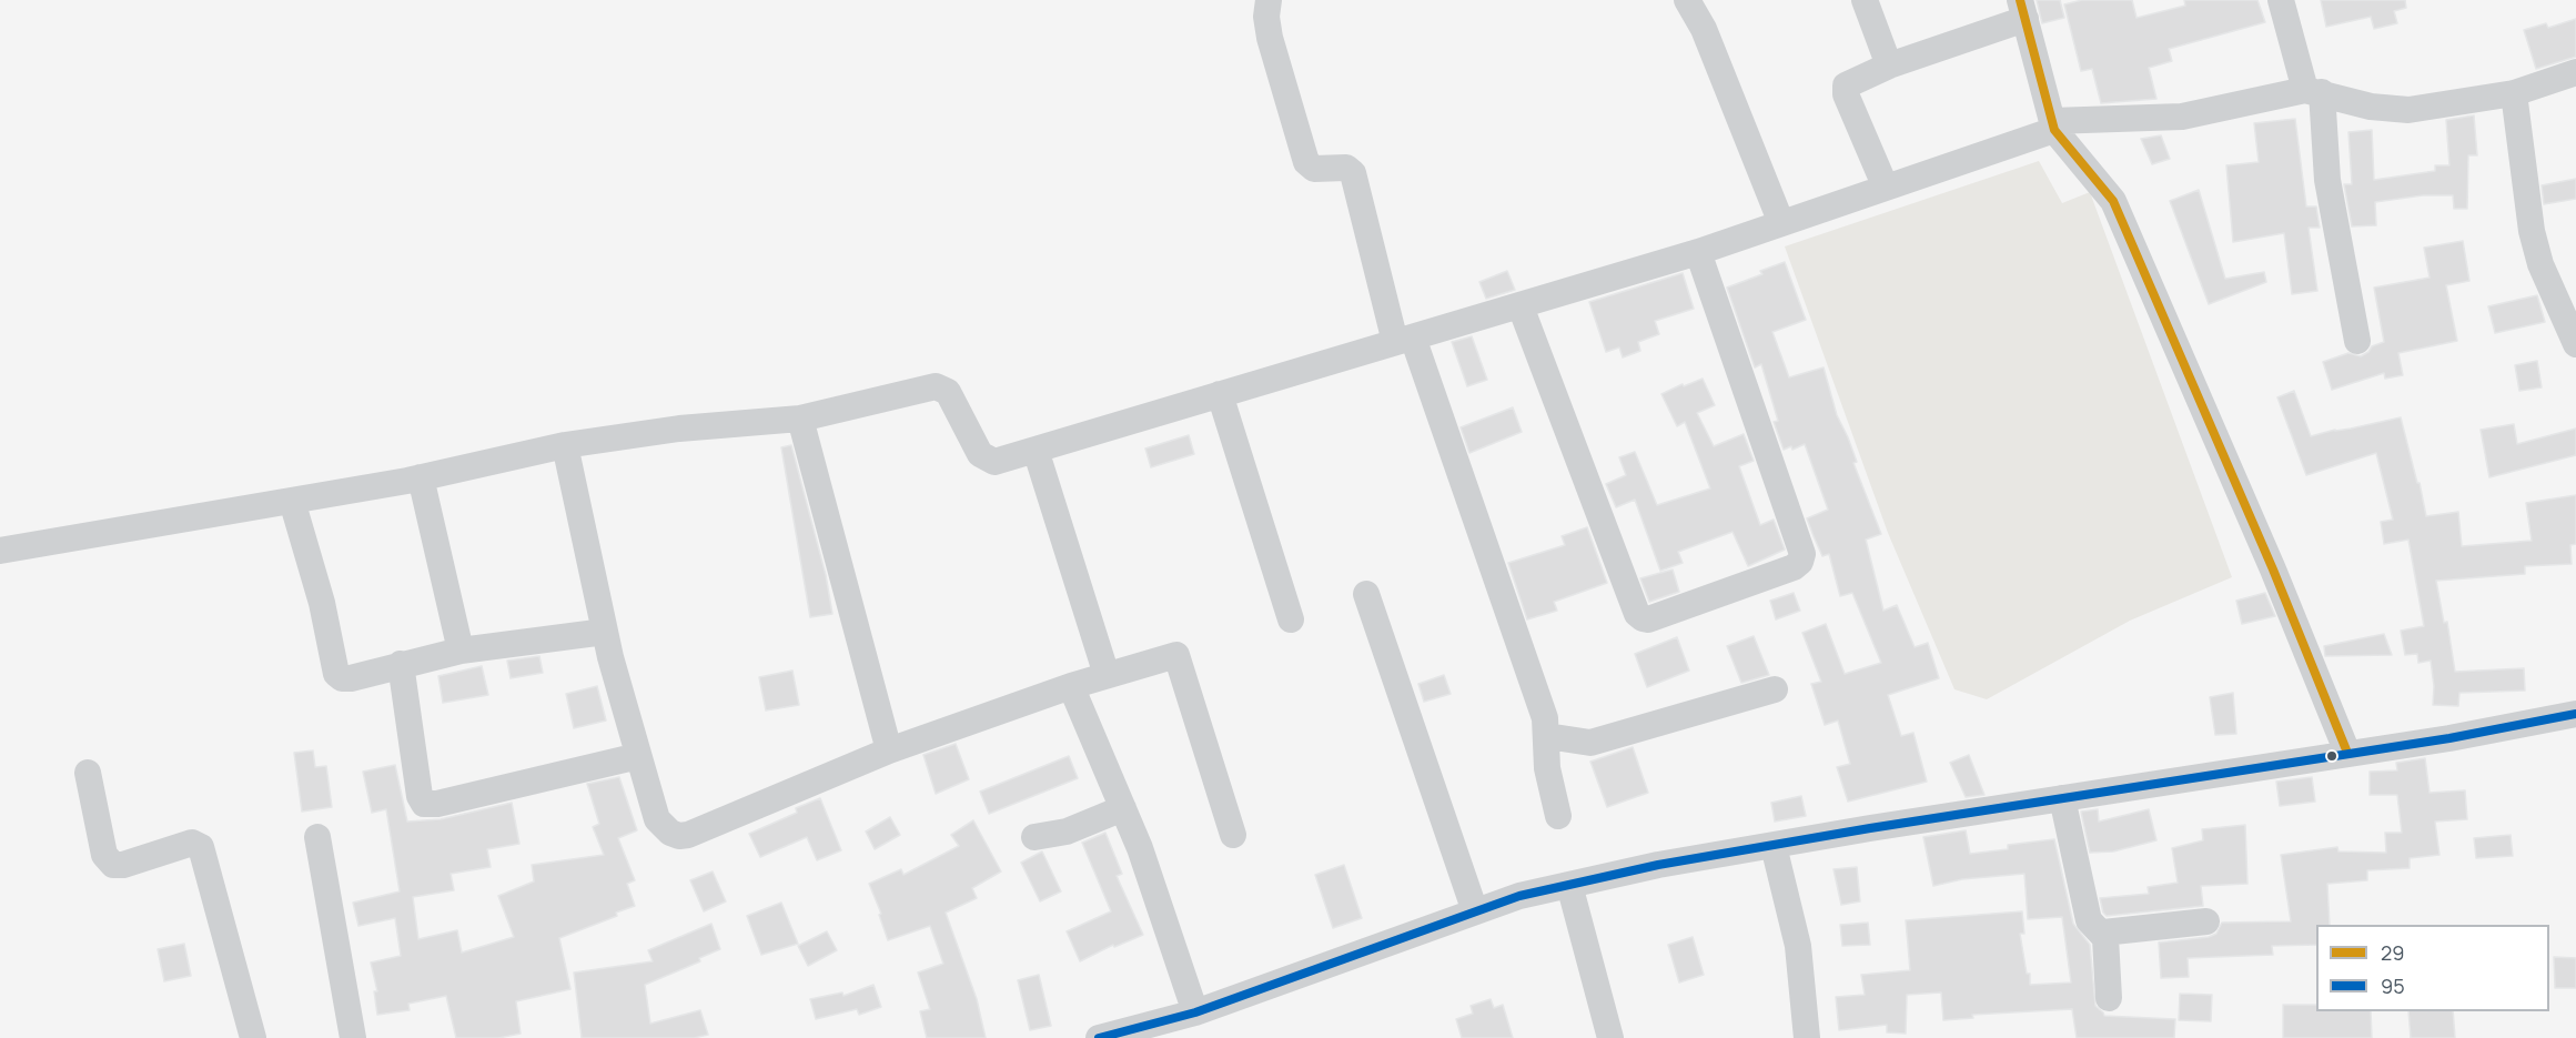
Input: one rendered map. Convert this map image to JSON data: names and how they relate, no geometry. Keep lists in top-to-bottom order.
{
  "lines": ["transit line 29", "transit line 95"],
  "legend": ["29", "95"]
}
